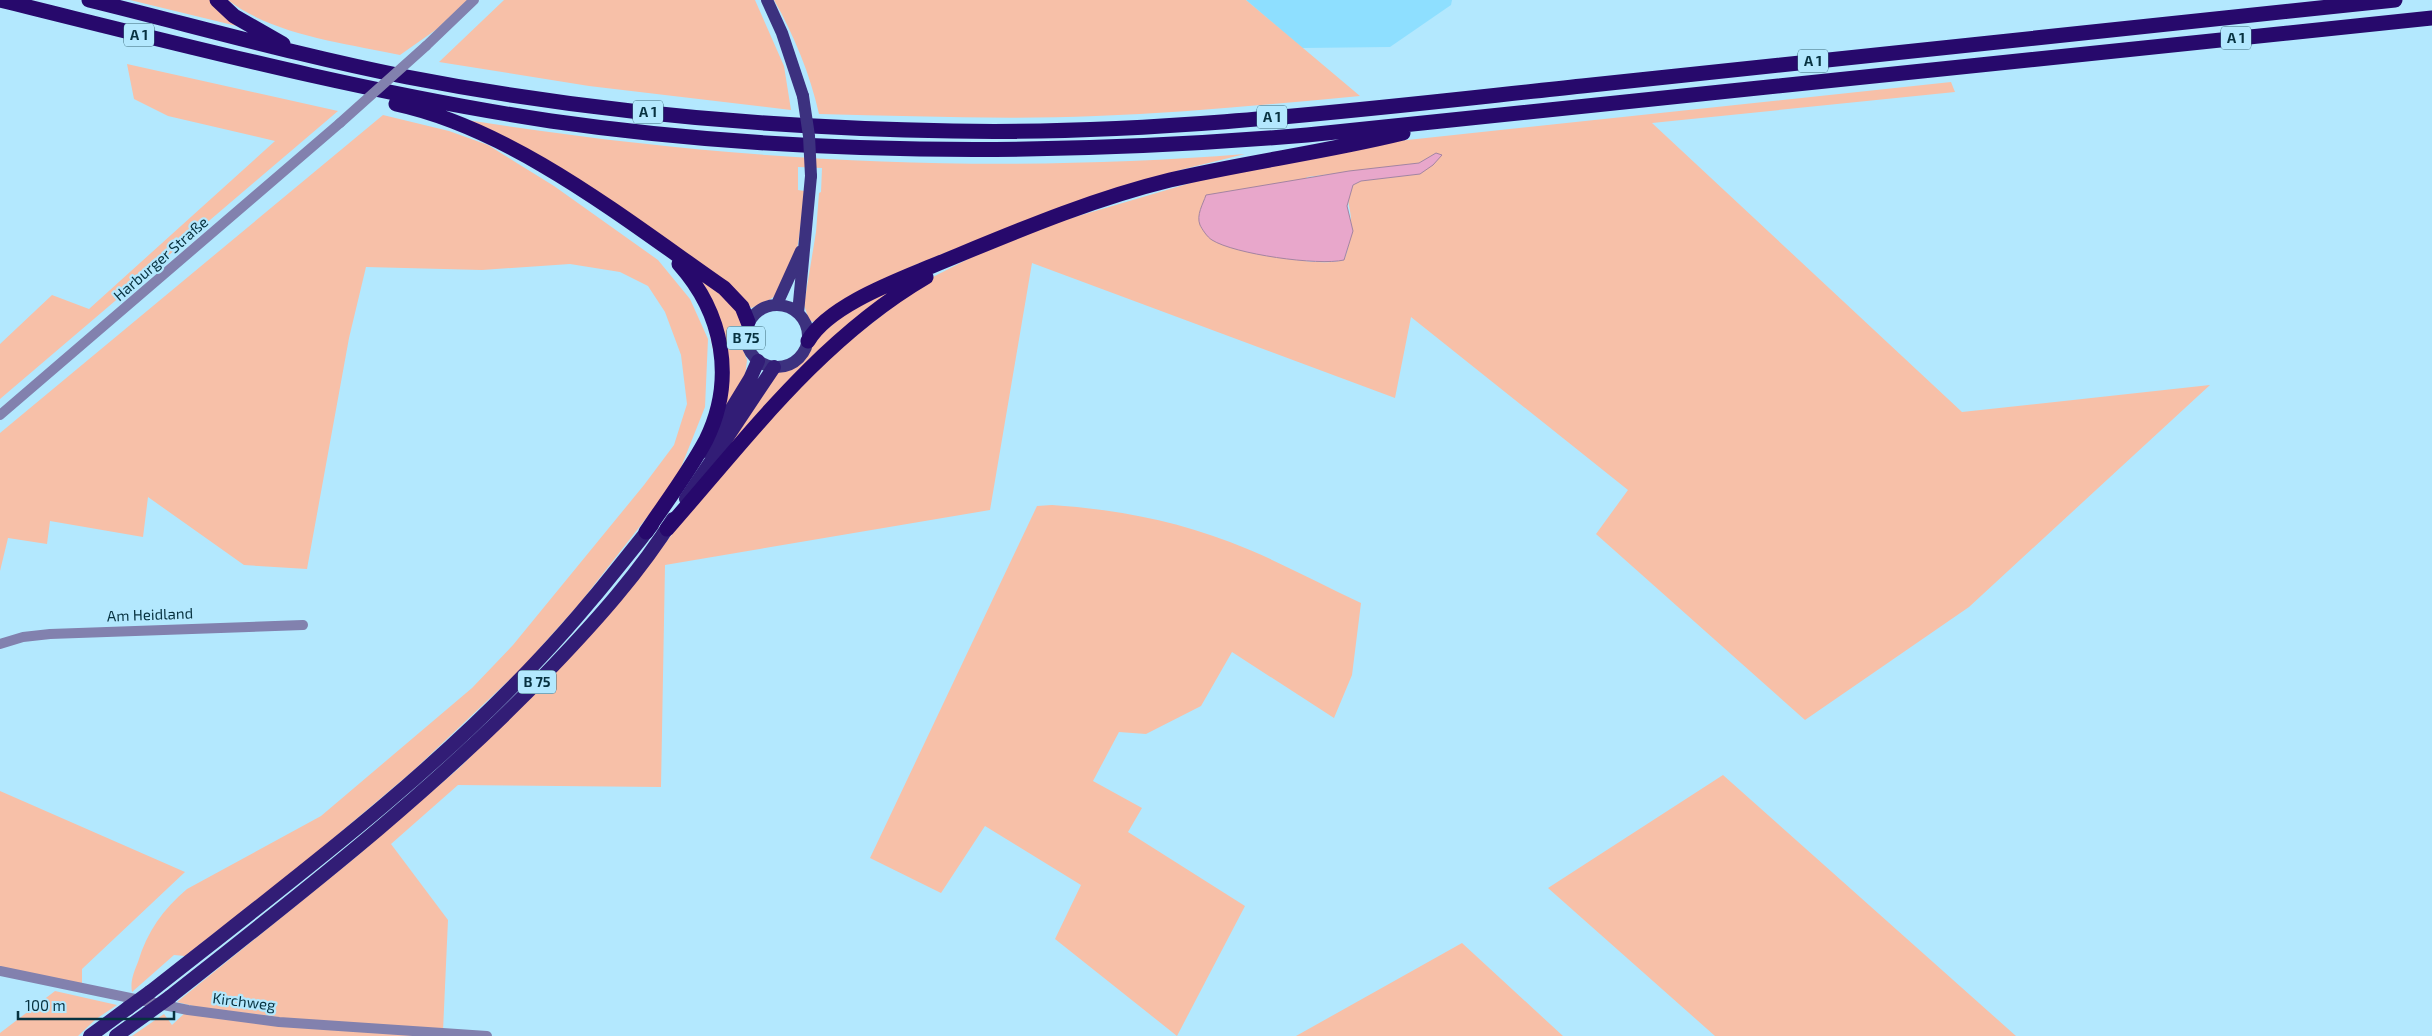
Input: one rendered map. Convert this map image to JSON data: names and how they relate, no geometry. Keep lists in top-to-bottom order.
{
  "streets": {
    "highway": ["A 1", "B 75"],
    "street": ["Harburger Straße", "Am Heidland", "Kirchweg"]
  },
  "scale_bar": "100 m"
}
